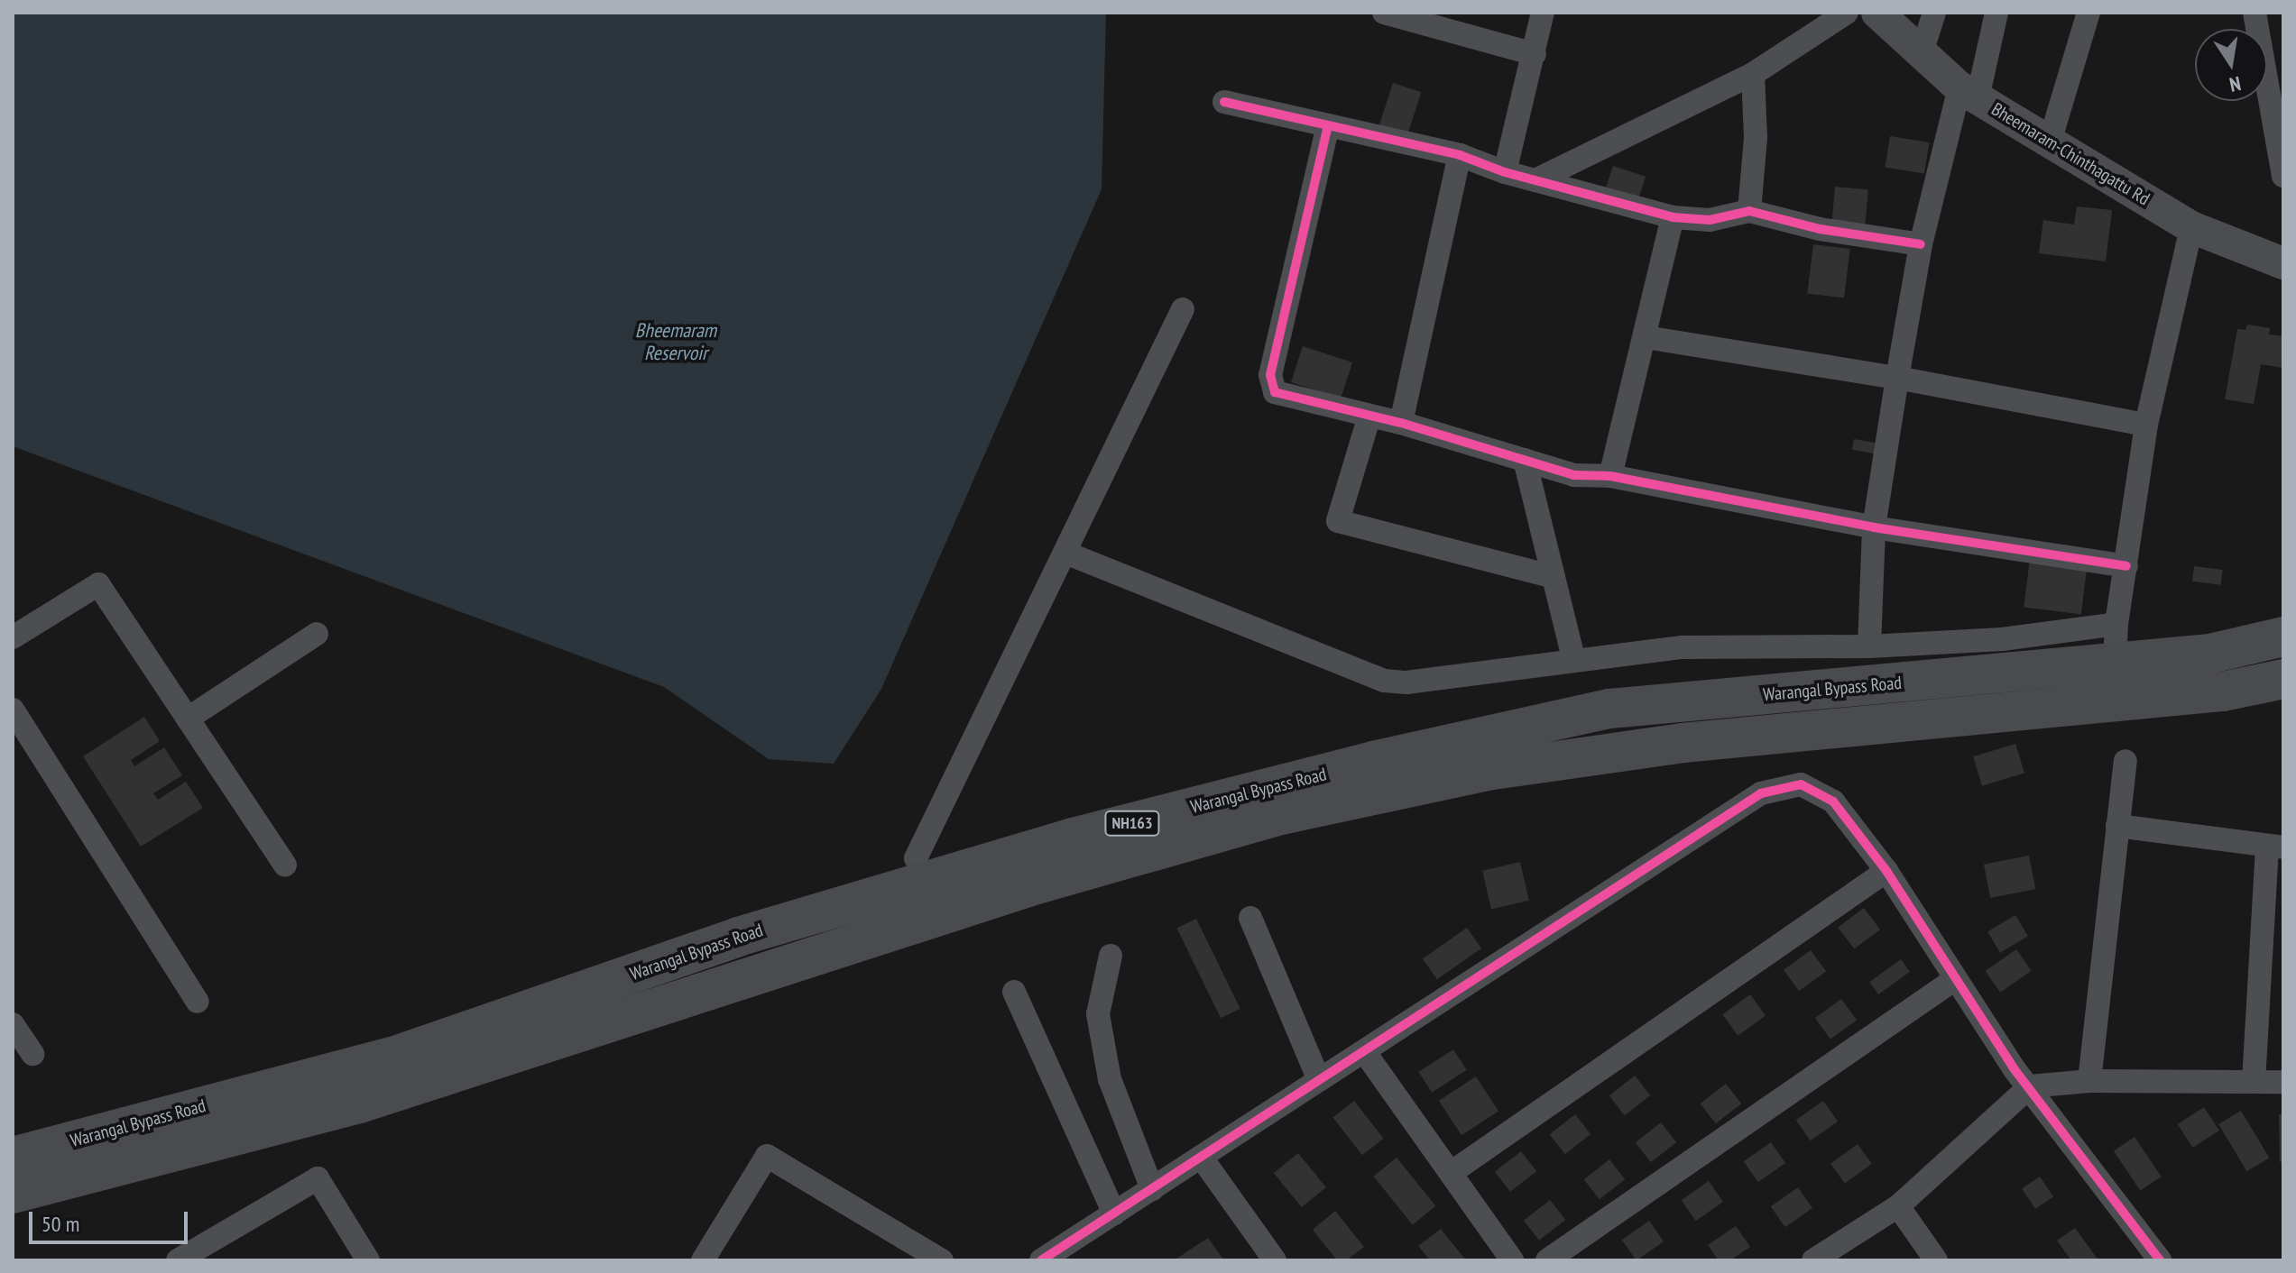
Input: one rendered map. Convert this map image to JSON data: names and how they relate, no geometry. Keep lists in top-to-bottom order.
{
  "streets": {
    "highway": ["Warangal Bypass Road", "NH163"],
    "street": ["Bheemaram-Chinthagattu Rd"]
  },
  "water": ["Bheemaram Reservoir"],
  "scale_bar": "50 m",
  "north": "bottom"
}
